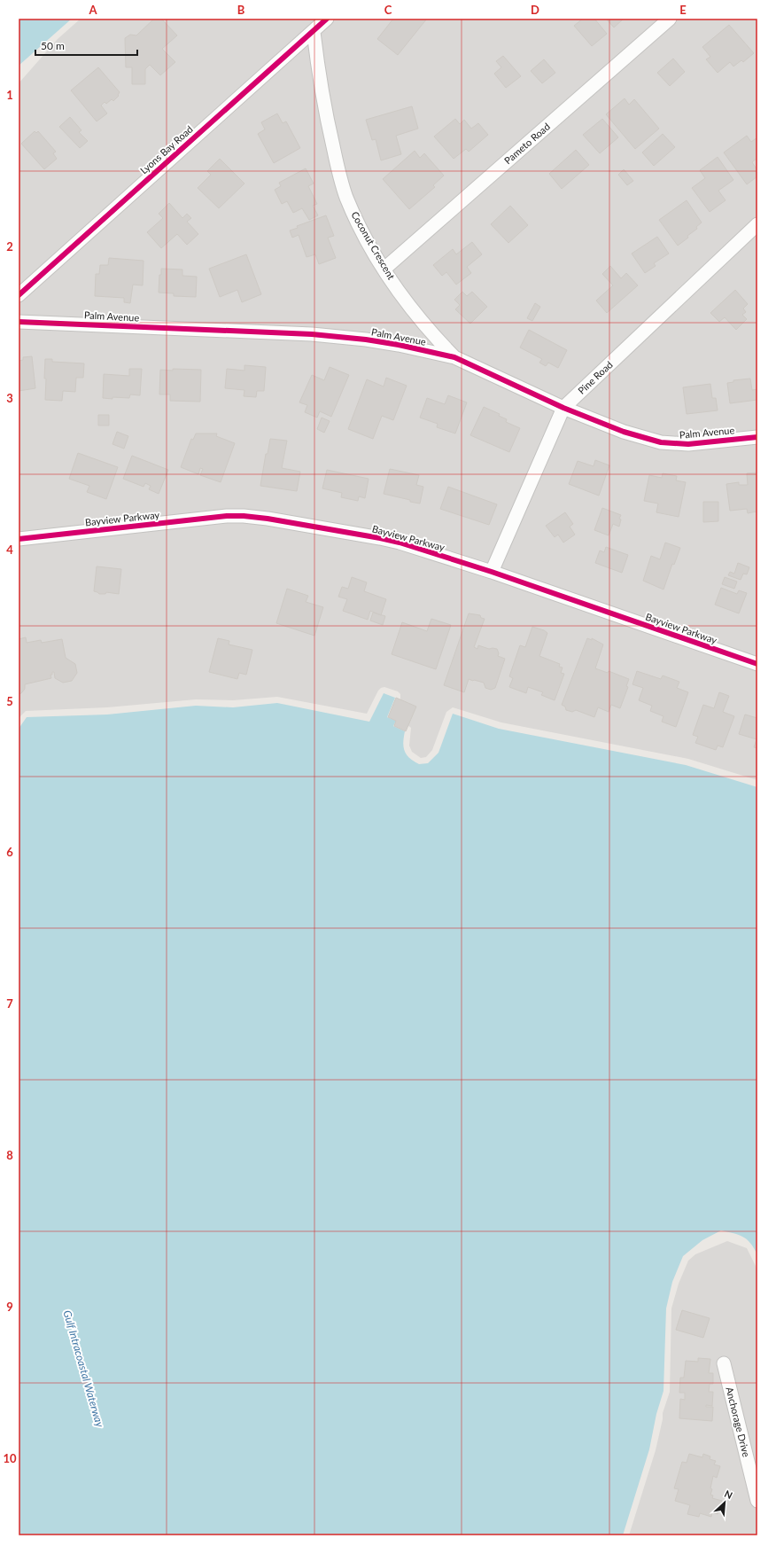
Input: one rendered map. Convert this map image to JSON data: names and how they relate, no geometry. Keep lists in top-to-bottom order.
{
  "streets": {
    "street": [
      "Pameto Road",
      "Lyons Bay Road",
      "Coconut Crescent",
      "Palm Avenue",
      "Pine Road",
      "Bayview Parkway",
      "Anchorage Drive"
    ]
  },
  "crossings": [
    ["Pameto Road", "Coconut Crescent"],
    ["Lyons Bay Road", "Coconut Crescent"],
    ["Coconut Crescent", "Palm Avenue"],
    ["Palm Avenue", "Pine Road"],
    ["Pine Road", "Bayview Parkway"]
  ],
  "water": ["Gulf Intracoastal Waterway"],
  "scale_bar": "50 m",
  "north": "top right",
  "grid": {
    "columns": [
      "A",
      "B",
      "C",
      "D",
      "E"
    ],
    "rows": [
      "1",
      "2",
      "3",
      "4",
      "5",
      "6",
      "7",
      "8",
      "9",
      "10"
    ]
  }
}
